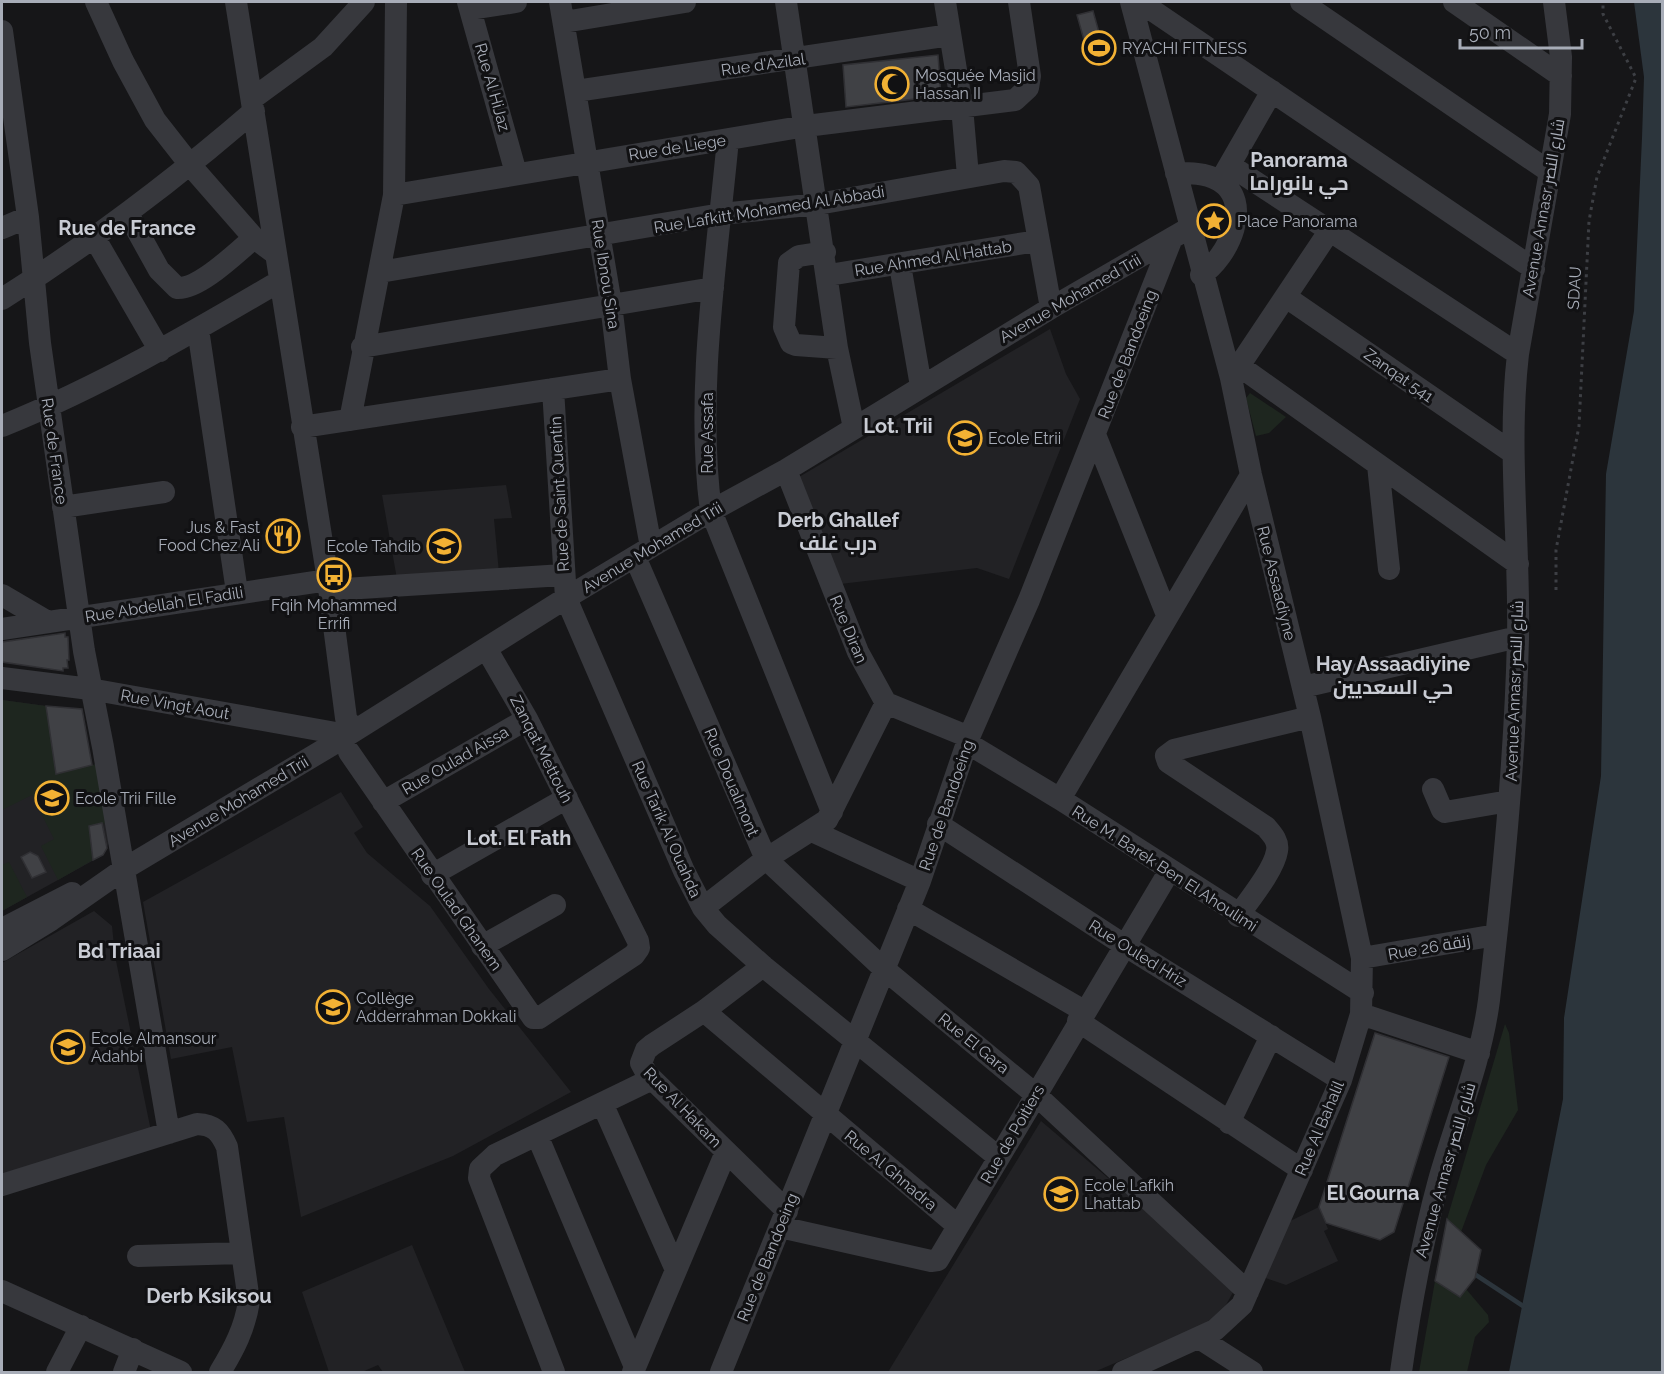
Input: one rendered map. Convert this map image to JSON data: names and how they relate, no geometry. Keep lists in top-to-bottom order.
{
  "streets": {
    "street": [
      "Rue d'Azilal",
      "Rue Al HiJaz",
      "Rue de Liege",
      "Avenue Annasr شارع النصر",
      "Rue Lafkitt Mohamed Al Abbadi",
      "Rue Ahmed Al Hattab",
      "Rue Ibnou Sina",
      "Avenue Mohamed Trii",
      "Rue de Bandoeing",
      "Zanqat 541",
      "Rue Assafa",
      "Rue de France",
      "Rue de Saint Quentin",
      "Rue Assaadiyne",
      "Rue Abdellah El Fadili",
      "Rue Diran",
      "Rue Vingt Aout",
      "Zanqat Mettouh",
      "Rue Oulad Aissa",
      "Rue Doualmont",
      "Rue Tarik Al Ouahda",
      "Rue M. Barek Ben El Ahoulimi",
      "Rue Oulad Ghanem",
      "Rue 26 زنقة",
      "Rue Ouled Hriz",
      "Rue El Gara",
      "Rue Al Hakam",
      "Rue Al Bahalil",
      "Rue de Poitiers",
      "Rue Al Ghnadra"
    ],
    "path": ["SDAU"]
  },
  "crossings": [
    ["Rue d'Azilal", "Rue Ibnou Sina"],
    ["Rue Al HiJaz", "Rue de Liege"],
    ["Rue de Liege", "Rue Ibnou Sina"],
    ["Rue de Liege", "Rue Assafa"],
    ["Avenue Annasr شارع النصر", "Zanqat 541"],
    ["Avenue Annasr شارع النصر", "Rue M. Barek Ben El Ahoulimi"],
    ["Avenue Annasr شارع النصر", "Rue 26 زنقة"],
    ["Rue Lafkitt Mohamed Al Abbadi", "Rue Ahmed Al Hattab"],
    ["Rue Lafkitt Mohamed Al Abbadi", "Rue Ibnou Sina"],
    ["Rue Lafkitt Mohamed Al Abbadi", "Avenue Mohamed Trii"],
    ["Rue Lafkitt Mohamed Al Abbadi", "Rue Assafa"],
    ["Rue Ibnou Sina", "Avenue Mohamed Trii"],
    ["Rue Ibnou Sina", "Rue Doualmont"],
    ["Avenue Mohamed Trii", "Rue de Bandoeing"],
    ["Avenue Mohamed Trii", "Rue Assafa"],
    ["Avenue Mohamed Trii", "Rue de France"],
    ["Avenue Mohamed Trii", "Rue de Saint Quentin"],
    ["Avenue Mohamed Trii", "Rue Assaadiyne"],
    ["Avenue Mohamed Trii", "Rue Diran"],
    ["Avenue Mohamed Trii", "Rue Vingt Aout"],
    ["Avenue Mohamed Trii", "Zanqat Mettouh"],
    ["Avenue Mohamed Trii", "Rue Doualmont"],
    ["Avenue Mohamed Trii", "Rue Tarik Al Ouahda"],
    ["Avenue Mohamed Trii", "Rue Oulad Ghanem"],
    ["Rue de Bandoeing", "Rue Assaadiyne"],
    ["Rue de Bandoeing", "Rue Doualmont"],
    ["Rue de Bandoeing", "Rue Tarik Al Ouahda"],
    ["Rue de Bandoeing", "Rue M. Barek Ben El Ahoulimi"],
    ["Rue de Bandoeing", "Rue Ouled Hriz"],
    ["Rue de Bandoeing", "Rue El Gara"],
    ["Rue de Bandoeing", "Rue Al Hakam"],
    ["Rue de Bandoeing", "Rue de Poitiers"],
    ["Rue de Bandoeing", "Rue Al Ghnadra"],
    ["Rue de France", "Rue Abdellah El Fadili"],
    ["Rue de France", "Rue Vingt Aout"],
    ["Rue de Saint Quentin", "Rue Abdellah El Fadili"],
    ["Rue de Saint Quentin", "Rue Tarik Al Ouahda"],
    ["Rue Assaadiyne", "Rue 26 زنقة"],
    ["Rue Assaadiyne", "Rue Al Bahalil"],
    ["Rue Abdellah El Fadili", "Rue Oulad Ghanem"],
    ["Rue Vingt Aout", "Rue Oulad Ghanem"],
    ["Zanqat Mettouh", "Rue Oulad Aissa"],
    ["Zanqat Mettouh", "Rue Oulad Ghanem"],
    ["Rue Oulad Aissa", "Rue Oulad Ghanem"],
    ["Rue Doualmont", "Rue El Gara"],
    ["Rue Tarik Al Ouahda", "Rue Al Hakam"],
    ["Rue Tarik Al Ouahda", "Rue de Poitiers"],
    ["Rue M. Barek Ben El Ahoulimi", "Rue Al Bahalil"],
    ["Rue M. Barek Ben El Ahoulimi", "Rue de Poitiers"],
    ["Rue 26 زنقة", "Rue Al Bahalil"],
    ["Rue Ouled Hriz", "Rue Al Bahalil"],
    ["Rue Ouled Hriz", "Rue de Poitiers"],
    ["Rue El Gara", "Rue Al Bahalil"],
    ["Rue El Gara", "Rue de Poitiers"],
    ["Rue Al Hakam", "Rue de Poitiers"],
    ["Rue Al Hakam", "Rue Al Ghnadra"],
    ["Rue de Poitiers", "Rue Al Ghnadra"]
  ],
  "districts": [
    "Panorama حي بانوراما",
    "Rue de France",
    "Lot. Trii",
    "Derb Ghallef درب غلف",
    "Hay Assaadiyine حي السعديين",
    "Lot. El Fath",
    "Bd Triaai",
    "El Gourna",
    "Derb Ksiksou"
  ],
  "places": {
    "sports": ["RYACHI FITNESS"],
    "mosque": ["Mosquée Masjid Hassan II"],
    "place": ["Place Panorama"],
    "school or university": [
      "Ecole Etrii",
      "Ecole Tahdib",
      "Ecole Trii Fille",
      "Collège Adderrahman Dokkali",
      "Ecole Almansour Adahbi",
      "Ecole Lafkih Lhattab"
    ],
    "restaurant": ["Jus & Fast Food Chez Ali"],
    "bus stop": ["Fqih Mohammed Errifi"]
  },
  "scale_bar": "50 m"
}
